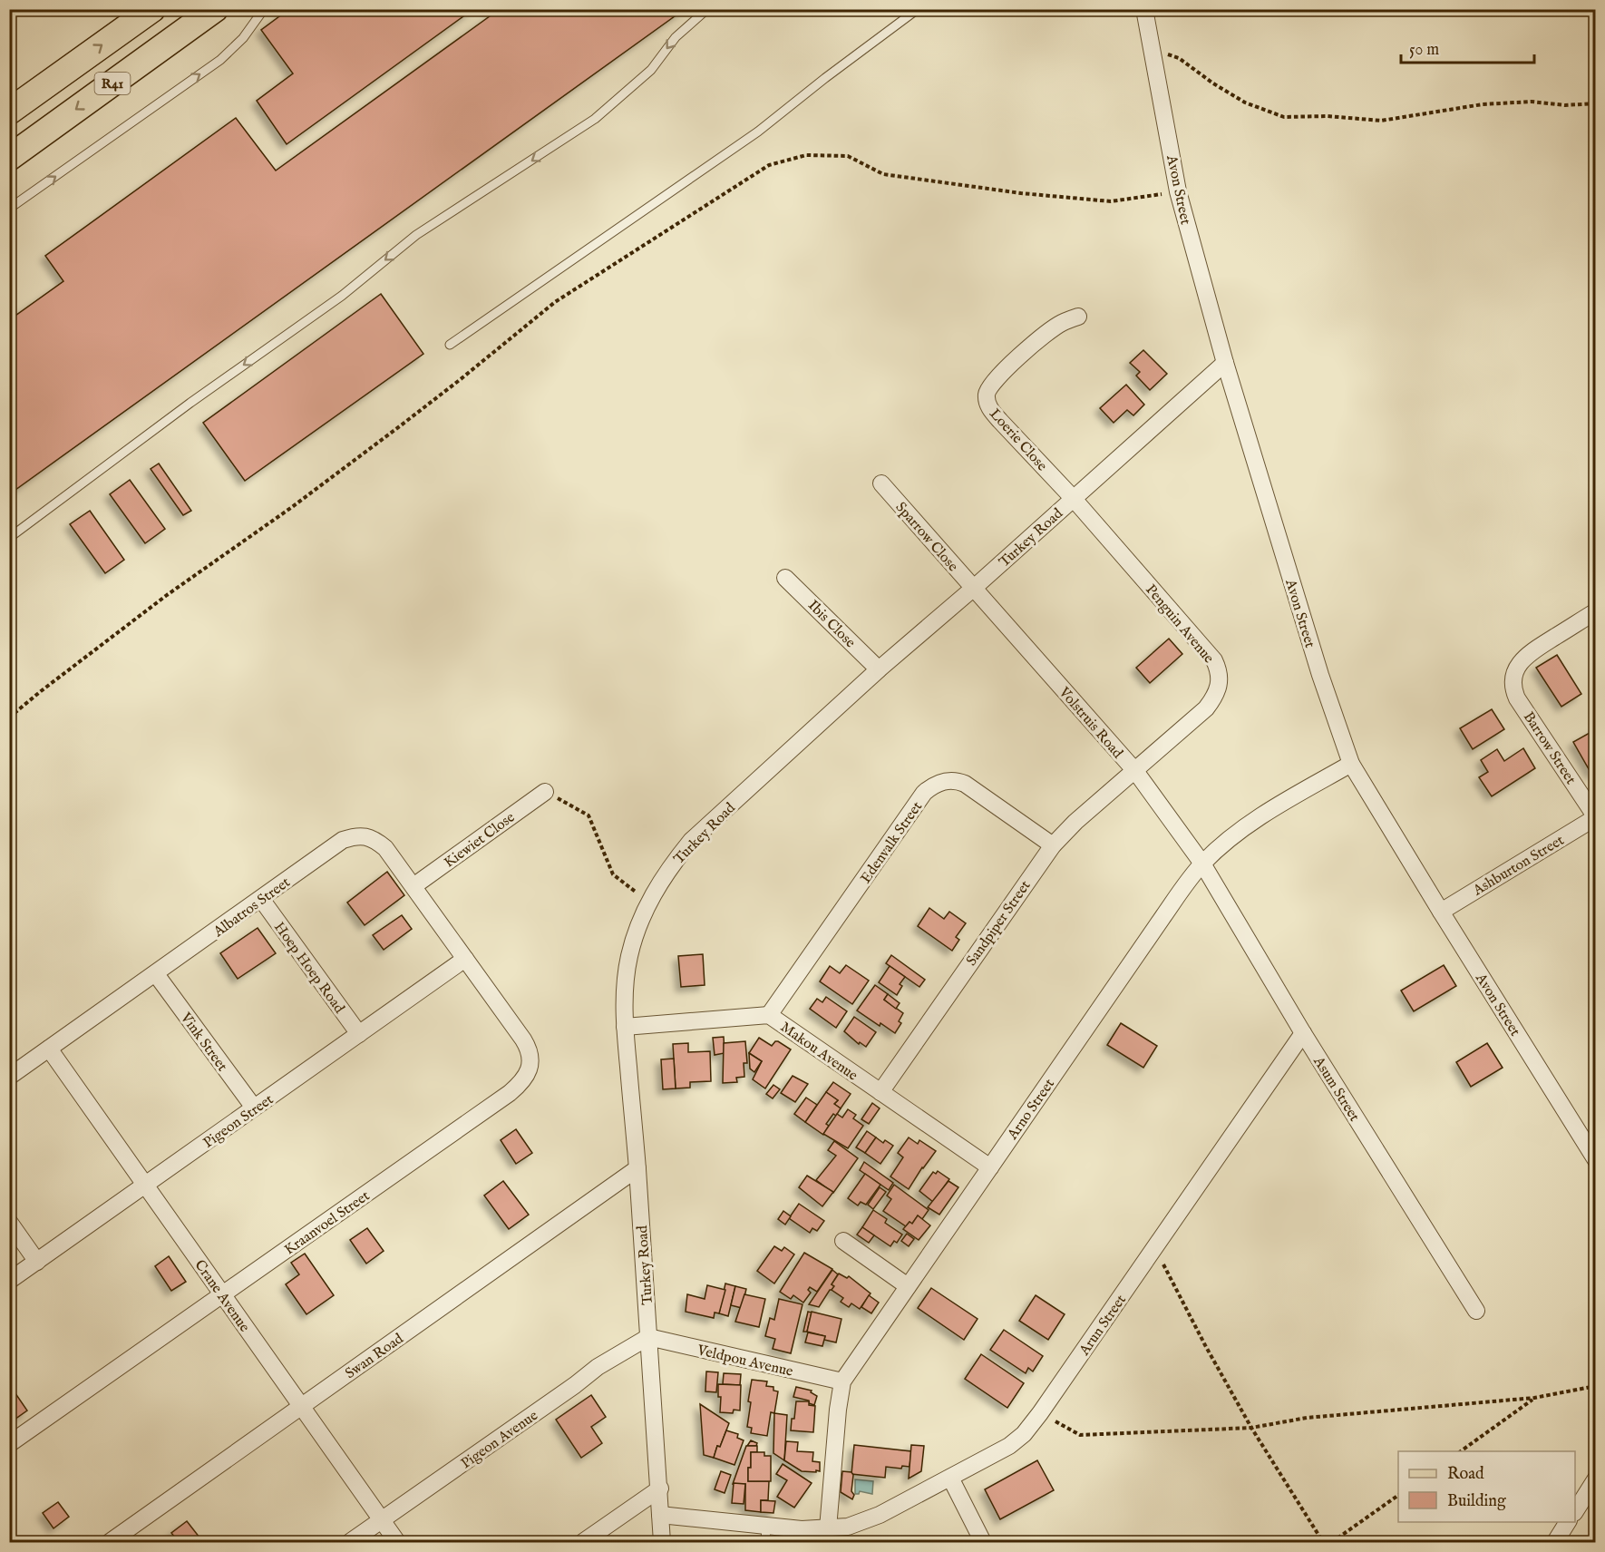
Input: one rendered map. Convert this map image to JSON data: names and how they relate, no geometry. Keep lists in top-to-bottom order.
{
  "streets": {
    "main road": ["R41"],
    "street": [
      "Avon Street",
      "Loerie Close",
      "Sparrow Close",
      "Turkey Road",
      "Ibis Close",
      "Penguin Avenue",
      "Volstruis Road",
      "Barrow Street",
      "Kiewiet Close",
      "Edenvalk Street",
      "Ashburton Street",
      "Albatros Street",
      "Sandpiper Street",
      "Hoep Hoep Road",
      "Vink Street",
      "Makou Avenue",
      "Asum Street",
      "Arno Street",
      "Pigeon Street",
      "Kraanvoel Street",
      "Crane Avenue",
      "Arun Street",
      "Swan Road",
      "Veldpou Avenue",
      "Pigeon Avenue"
    ]
  },
  "crossings": [
    ["Avon Street", "Turkey Road"],
    ["Avon Street", "Ashburton Street"],
    ["Avon Street", "Arno Street"],
    ["Loerie Close", "Turkey Road"],
    ["Loerie Close", "Penguin Avenue"],
    ["Sparrow Close", "Turkey Road"],
    ["Sparrow Close", "Volstruis Road"],
    ["Turkey Road", "Ibis Close"],
    ["Turkey Road", "Penguin Avenue"],
    ["Turkey Road", "Volstruis Road"],
    ["Turkey Road", "Makou Avenue"],
    ["Turkey Road", "Arun Street"],
    ["Turkey Road", "Swan Road"],
    ["Turkey Road", "Veldpou Avenue"],
    ["Turkey Road", "Pigeon Avenue"],
    ["Penguin Avenue", "Volstruis Road"],
    ["Penguin Avenue", "Sandpiper Street"],
    ["Volstruis Road", "Sandpiper Street"],
    ["Volstruis Road", "Asum Street"],
    ["Volstruis Road", "Arno Street"],
    ["Barrow Street", "Ashburton Street"],
    ["Kiewiet Close", "Albatros Street"],
    ["Edenvalk Street", "Sandpiper Street"],
    ["Edenvalk Street", "Makou Avenue"],
    ["Albatros Street", "Hoep Hoep Road"],
    ["Albatros Street", "Vink Street"],
    ["Albatros Street", "Pigeon Street"],
    ["Albatros Street", "Kraanvoel Street"],
    ["Albatros Street", "Crane Avenue"],
    ["Sandpiper Street", "Makou Avenue"],
    ["Hoep Hoep Road", "Pigeon Street"],
    ["Vink Street", "Pigeon Street"],
    ["Makou Avenue", "Arno Street"],
    ["Asum Street", "Arno Street"],
    ["Asum Street", "Arun Street"],
    ["Arno Street", "Arun Street"],
    ["Arno Street", "Veldpou Avenue"],
    ["Pigeon Street", "Kraanvoel Street"],
    ["Pigeon Street", "Crane Avenue"],
    ["Kraanvoel Street", "Crane Avenue"],
    ["Crane Avenue", "Swan Road"],
    ["Crane Avenue", "Pigeon Avenue"],
    ["Veldpou Avenue", "Pigeon Avenue"]
  ],
  "legend": ["Road", "Building"],
  "scale_bar": "50 m"
}
